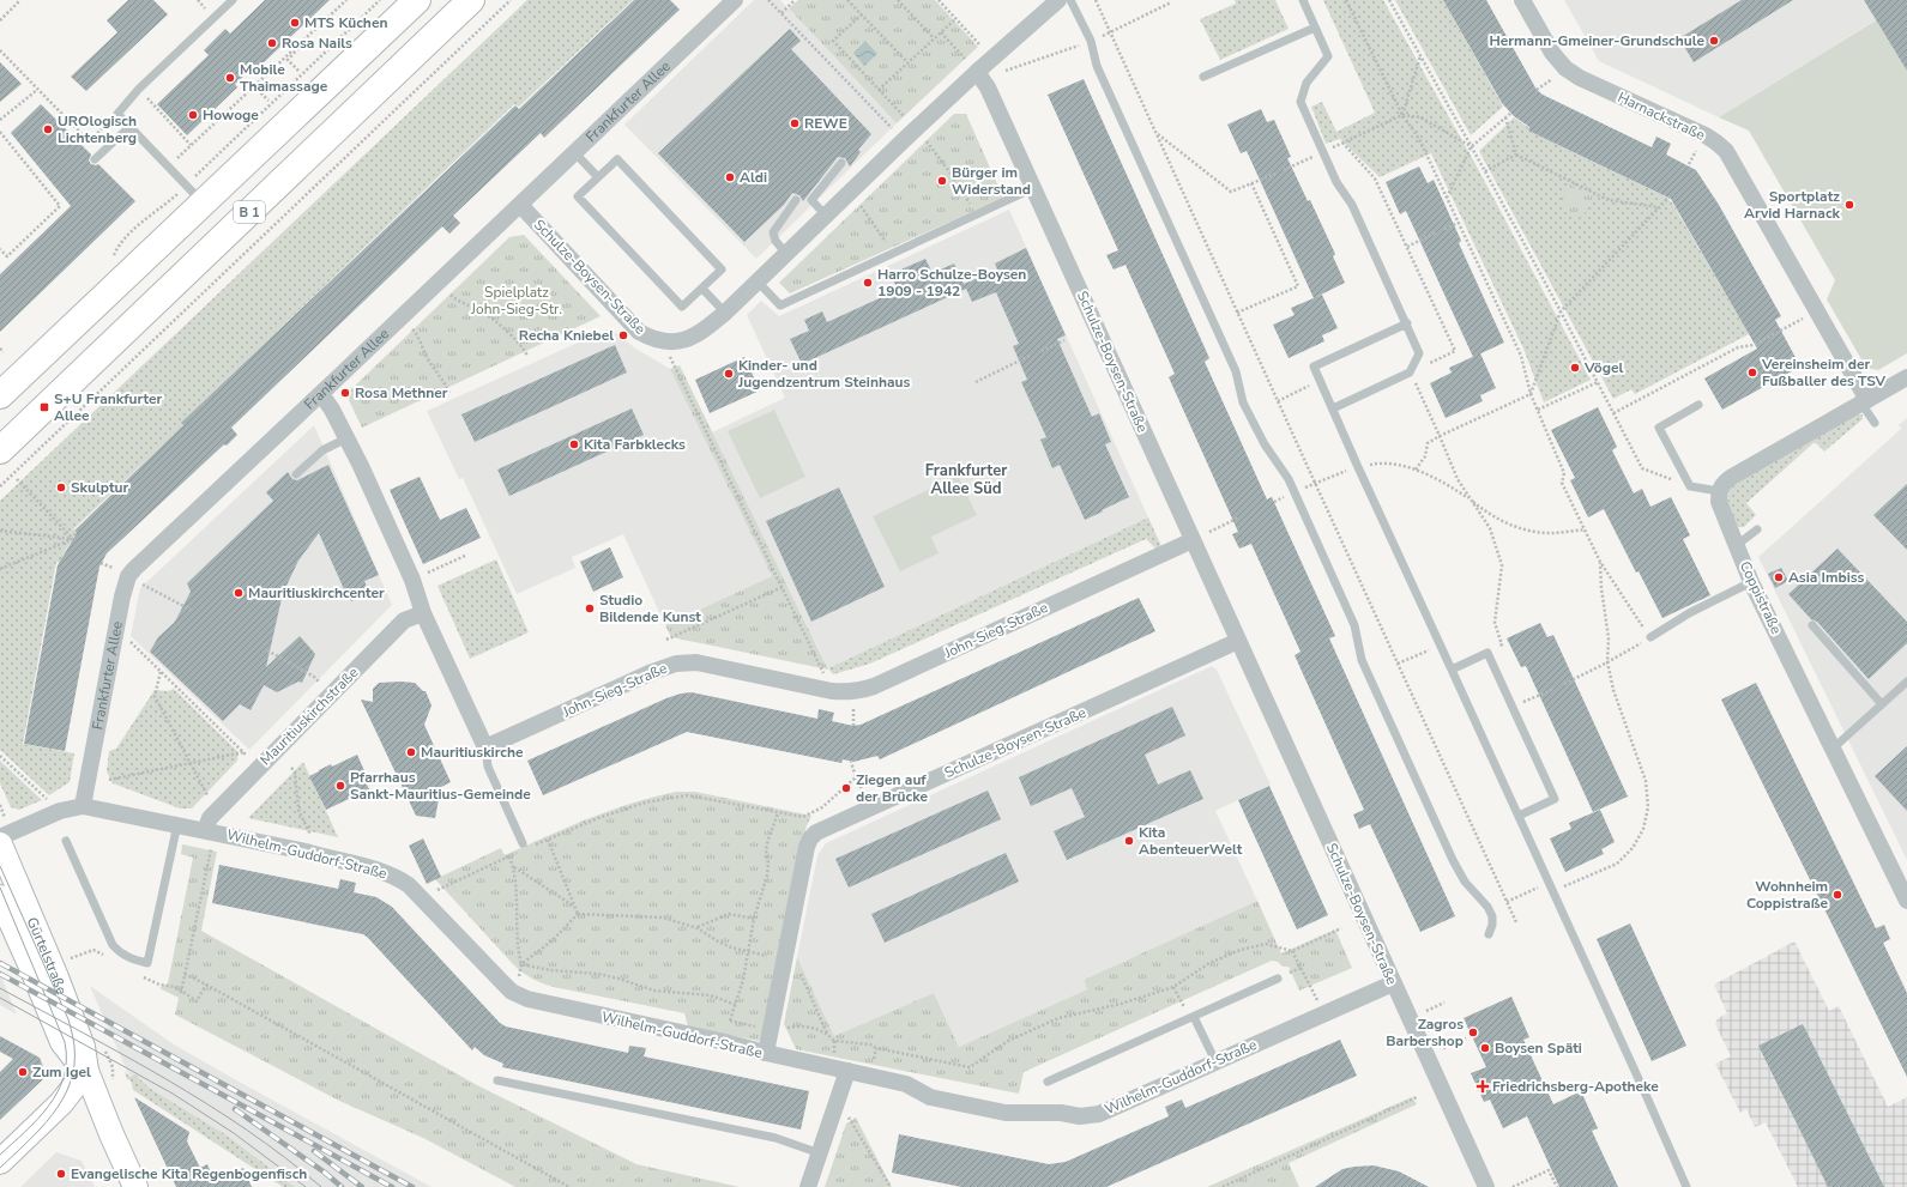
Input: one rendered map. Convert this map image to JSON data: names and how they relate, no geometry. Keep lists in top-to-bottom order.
{
  "streets": {
    "main road": ["B 1", "Gürtelstraße"],
    "street": [
      "Frankfurter Allee",
      "Harnackstraße",
      "Schulze-Boysen-Straße",
      "Coppistraße",
      "John-Sieg-Straße",
      "Mauritiuskirchstraße",
      "Wilhelm-Guddorf-Straße"
    ]
  },
  "crossings": [
    ["Frankfurter Allee", "Schulze-Boysen-Straße"],
    ["Frankfurter Allee", "Wilhelm-Guddorf-Straße"],
    ["Schulze-Boysen-Straße", "John-Sieg-Straße"],
    ["Schulze-Boysen-Straße", "Wilhelm-Guddorf-Straße"],
    ["Mauritiuskirchstraße", "Wilhelm-Guddorf-Straße"]
  ],
  "districts": ["Frankfurter Allee Süd"],
  "parks": ["Spielplatz John-Sieg-Str."],
  "places": {
    "other": [
      "MTS Küchen",
      "Hermann-Gmeiner-Grundschule",
      "Rosa Nails",
      "Mobile Thaimassage",
      "Howoge",
      "REWE",
      "UROlogisch Lichtenberg",
      "Aldi",
      "Bürger im Widerstand",
      "Sportplatz Arvid Harnack",
      "Harro Schulze-Boysen 1909 - 1942",
      "Recha Kniebel",
      "Vögel",
      "Vereinsheim der Fußballer des TSV",
      "Kinder- und Jugendzentrum Steinhaus",
      "Rosa Methner",
      "Kita Farbklecks",
      "Skulptur",
      "Asia Imbiss",
      "Mauritiuskirchcenter",
      "Studio Bildende Kunst",
      "Mauritiuskirche",
      "Pfarrhaus Sankt-Mauritius-Gemeinde",
      "Ziegen auf der Brücke",
      "Kita AbenteuerWelt",
      "Wohnheim Coppistraße",
      "Zagros Barbershop",
      "Boysen Späti",
      "Zum Igel",
      "Evangelische Kita Regenbogenfisch"
    ],
    "transit": ["S+U Frankfurter Allee"],
    "health": ["Friedrichsberg-Apotheke"]
  }
}
